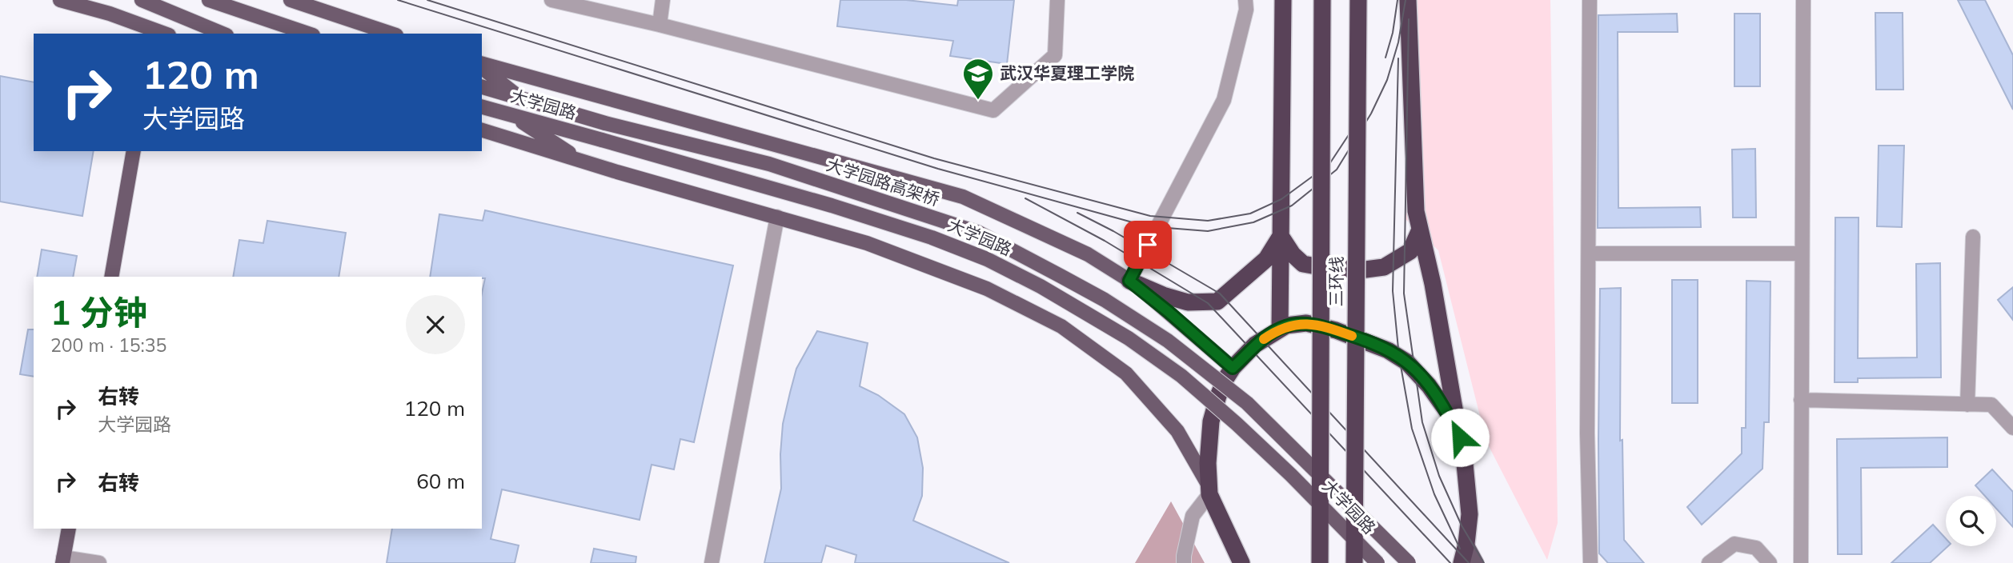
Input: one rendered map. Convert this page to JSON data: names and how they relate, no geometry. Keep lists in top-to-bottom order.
{
  "streets": {
    "highway": ["三环线"],
    "main road": ["大学园路", "大学园路高架桥"]
  },
  "places": {
    "school or university": ["武汉华夏理工学院"]
  },
  "page": {
    "turn": ["120 m", "大学园路"],
    "heading": ["1 分钟", "200 m · 15:35"],
    "list": [
      {
        "name": "右转",
        "note": "大学园路",
        "value": "120 m"
      },
      {
        "name": "右转",
        "value": "60 m"
      }
    ]
  }
}
